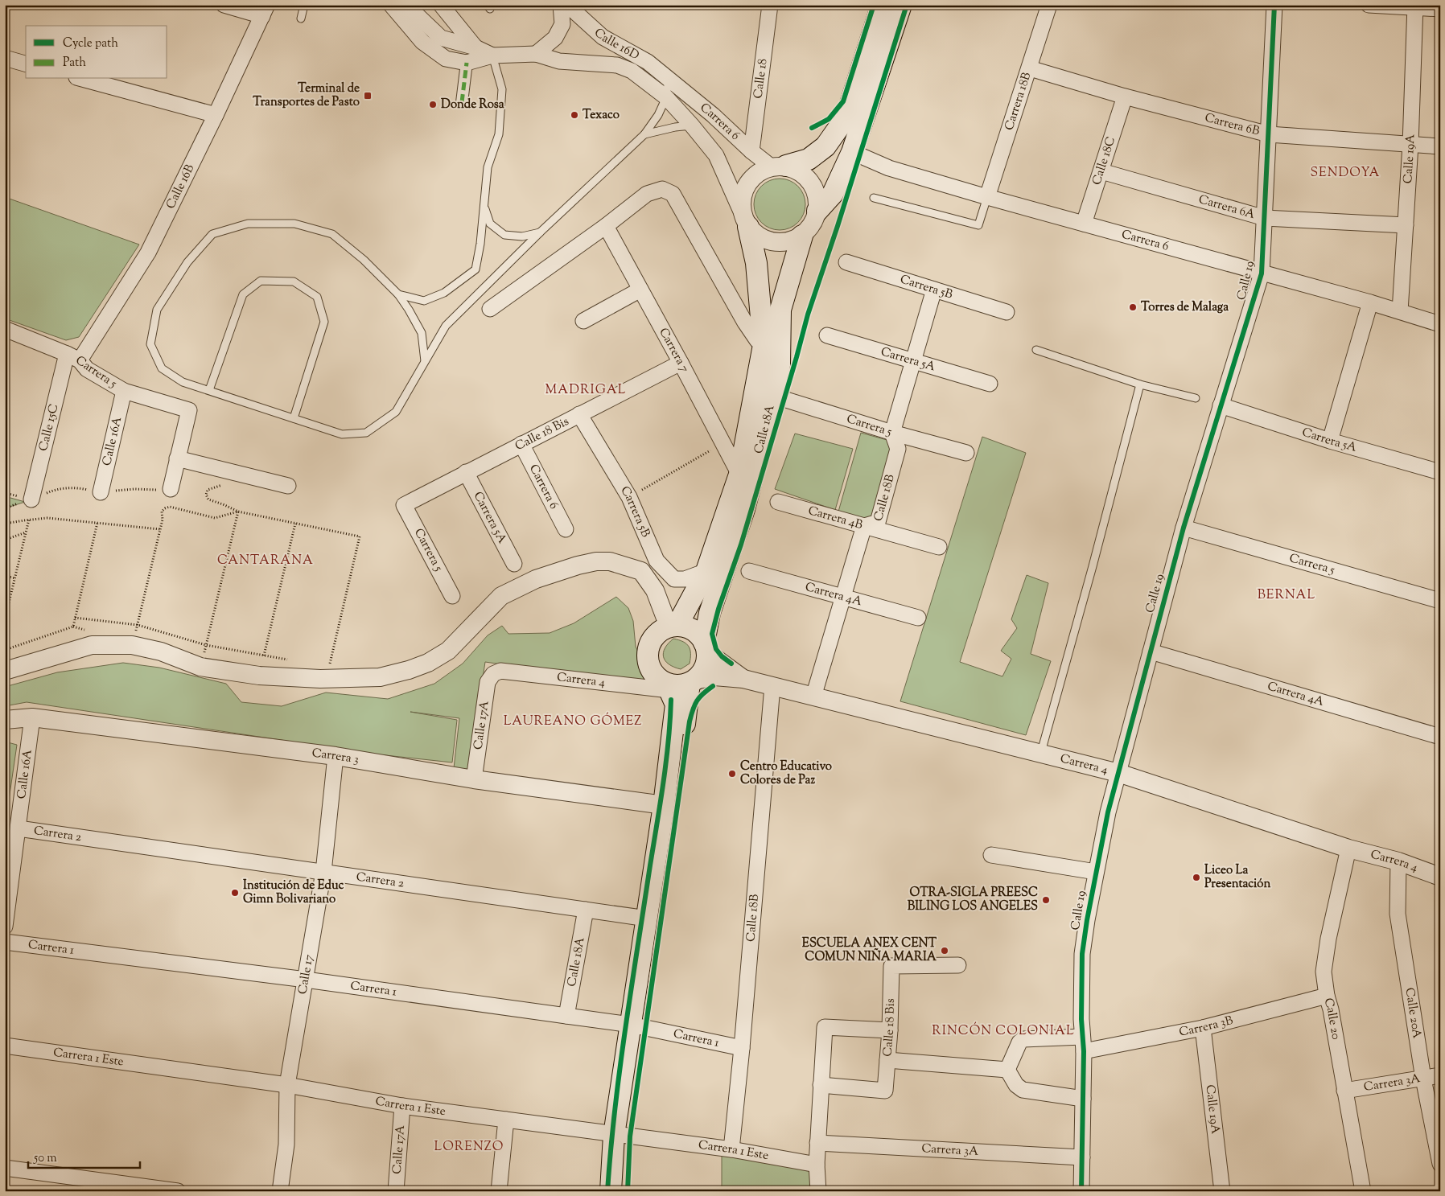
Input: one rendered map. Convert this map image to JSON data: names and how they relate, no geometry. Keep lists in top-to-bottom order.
{
  "streets": {
    "main road": ["Calle 18A"],
    "street": [
      "Calle 16D",
      "Calle 18",
      "Carrera 18B",
      "Carrera 6",
      "Carrera 6B",
      "Calle 19A",
      "Calle 18C",
      "Calle 16B",
      "Carrera 6A",
      "Calle 19",
      "Carrera 5B",
      "Carrera 7",
      "Carrera 5A",
      "Carrera 5",
      "Calle 15C",
      "Calle 18 Bis",
      "Calle 16A",
      "Calle 18B",
      "Carrera 4B",
      "Carrera 4A",
      "Carrera 4",
      "Calle 17A",
      "Carrera 3",
      "Carrera 2",
      "Carrera 1",
      "Calle 17",
      "Calle 20A",
      "Calle 20",
      "Carrera 3B",
      "Carrera 1 Este",
      "Carrera 3A"
    ]
  },
  "crossings": [
    ["Calle 16D", "Carrera 6"],
    ["Calle 18", "Carrera 6"],
    ["Carrera 18B", "Carrera 6"],
    ["Carrera 18B", "Carrera 6B"],
    ["Carrera 6", "Calle 19A"],
    ["Carrera 6", "Calle 18C"],
    ["Carrera 6", "Calle 19"],
    ["Carrera 6", "Calle 18A"],
    ["Carrera 6", "Calle 18 Bis"],
    ["Carrera 6B", "Calle 19A"],
    ["Carrera 6B", "Calle 18C"],
    ["Carrera 6B", "Calle 19"],
    ["Calle 19A", "Carrera 6A"],
    ["Calle 19A", "Carrera 3B"],
    ["Calle 18C", "Carrera 6A"],
    ["Calle 16B", "Carrera 5"],
    ["Calle 16B", "Calle 15C"],
    ["Carrera 6A", "Calle 19"],
    ["Calle 19", "Carrera 5A"],
    ["Calle 19", "Carrera 5"],
    ["Calle 19", "Carrera 4A"],
    ["Calle 19", "Carrera 4"],
    ["Calle 19", "Carrera 3B"],
    ["Calle 19", "Carrera 3A"],
    ["Carrera 5B", "Calle 18A"],
    ["Carrera 5B", "Calle 18 Bis"],
    ["Carrera 7", "Calle 18A"],
    ["Carrera 7", "Calle 18 Bis"],
    ["Carrera 5A", "Calle 18 Bis"],
    ["Carrera 5", "Calle 15C"],
    ["Carrera 5", "Calle 18A"],
    ["Carrera 5", "Calle 18 Bis"],
    ["Carrera 5", "Calle 16A"],
    ["Carrera 5", "Calle 18B"],
    ["Calle 18A", "Carrera 4"],
    ["Calle 18A", "Carrera 2"],
    ["Calle 18A", "Carrera 1"],
    ["Calle 16A", "Carrera 3"],
    ["Calle 16A", "Carrera 2"],
    ["Calle 18B", "Carrera 4B"],
    ["Calle 18B", "Carrera 4A"],
    ["Calle 18B", "Carrera 4"],
    ["Calle 18B", "Carrera 1"],
    ["Calle 18B", "Carrera 1 Este"],
    ["Carrera 4", "Calle 17A"],
    ["Carrera 4", "Calle 20A"],
    ["Carrera 4", "Calle 20"],
    ["Calle 17A", "Carrera 3"],
    ["Calle 17A", "Carrera 1 Este"],
    ["Carrera 3", "Calle 17"],
    ["Carrera 2", "Calle 17"],
    ["Carrera 1", "Calle 17"],
    ["Calle 17", "Carrera 1 Este"],
    ["Calle 20A", "Carrera 3A"],
    ["Calle 20", "Carrera 3B"],
    ["Calle 20", "Carrera 3A"]
  ],
  "districts": [
    "SENDOYA",
    "MADRIGAL",
    "CANTARANA",
    "BERNAL",
    "LAUREANO GÓMEZ",
    "RINCÓN COLONIAL",
    "LORENZO"
  ],
  "places": {
    "transit": ["Terminal de Transportes de Pasto"],
    "other": [
      "Donde Rosa",
      "Texaco",
      "Torres de Malaga",
      "Centro Educativo Colores de Paz",
      "Liceo La Presentación",
      "Institución de Educ Gimn Bolivariano",
      "OTRA-SIGLA PREESC BILING LOS ANGELES",
      "ESCUELA ANEX CENT COMUN NIÑA MARIA"
    ]
  },
  "legend": ["Cycle path", "Path"],
  "scale_bar": "50 m"
}
